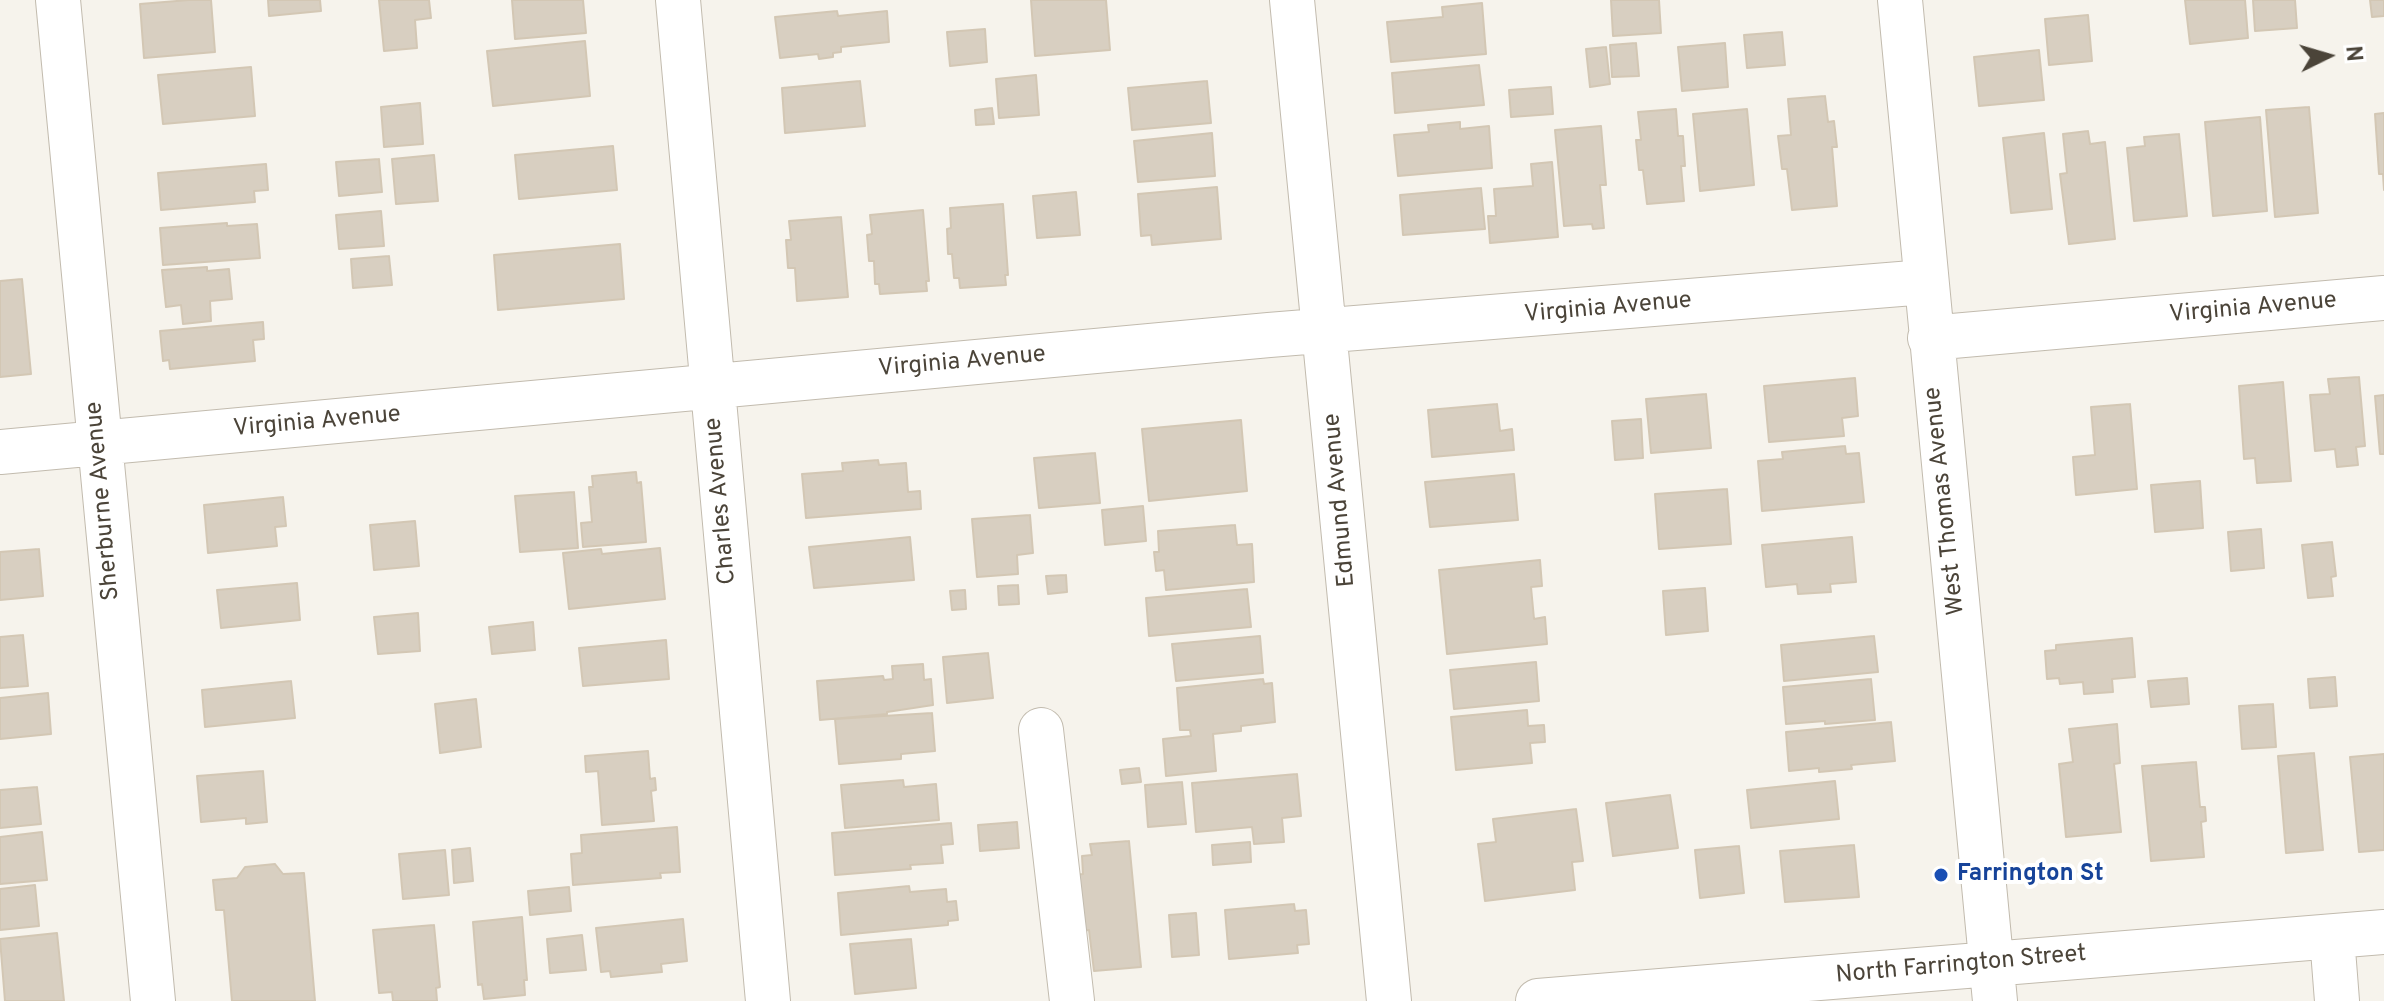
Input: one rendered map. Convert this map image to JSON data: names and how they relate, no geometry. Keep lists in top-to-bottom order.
{
  "streets": {
    "street": [
      "Virginia Avenue",
      "Edmund Avenue",
      "Sherburne Avenue",
      "Charles Avenue",
      "West Thomas Avenue",
      "North Farrington Street"
    ]
  },
  "crossings": [
    ["Virginia Avenue", "Edmund Avenue"],
    ["Virginia Avenue", "Sherburne Avenue"],
    ["Virginia Avenue", "Charles Avenue"],
    ["Virginia Avenue", "West Thomas Avenue"],
    ["West Thomas Avenue", "North Farrington Street"]
  ],
  "places": ["Farrington St"],
  "north": "right"
}
